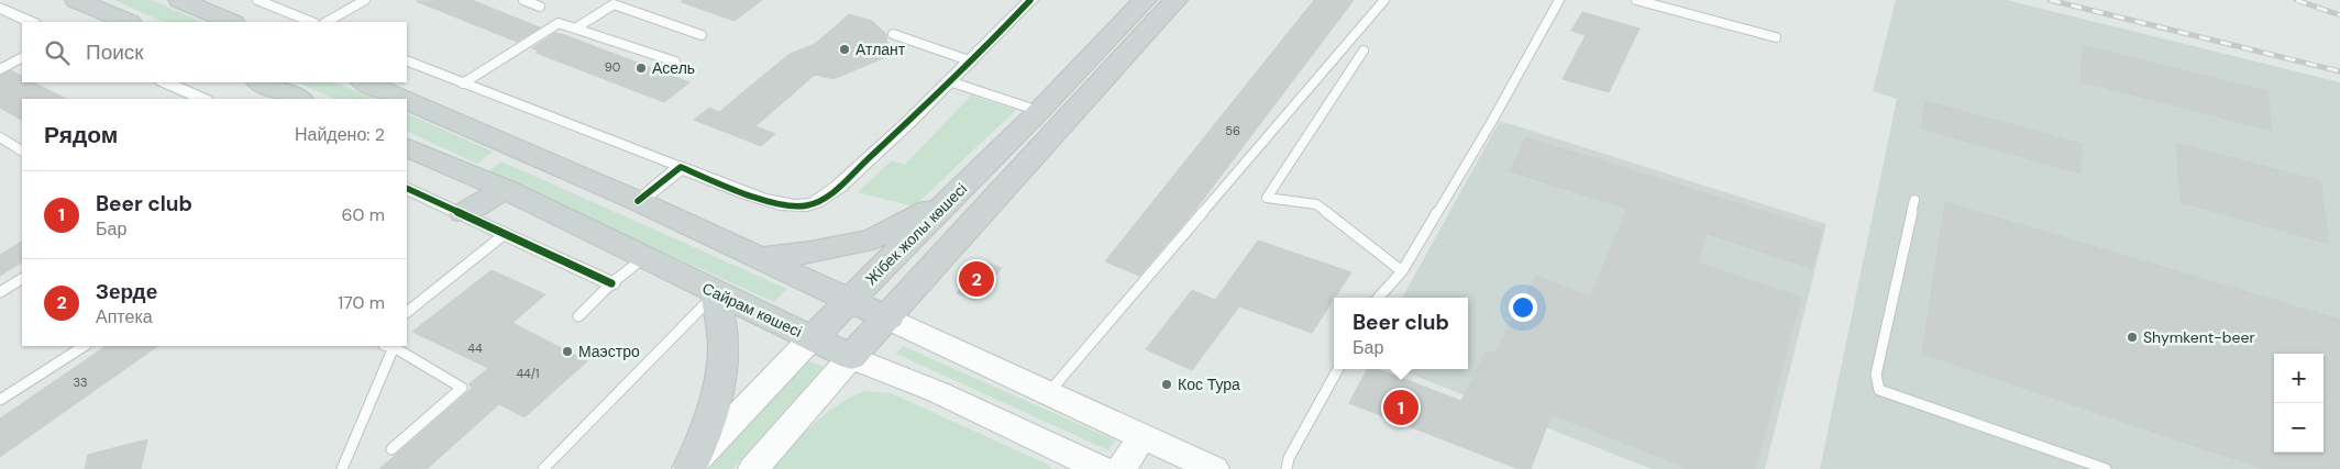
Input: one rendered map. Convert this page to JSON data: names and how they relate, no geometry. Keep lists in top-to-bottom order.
{
  "streets": {
    "main road": ["Жібек жолы көшесі", "Сайрам көшесі"]
  },
  "crossings": [
    ["Жібек жолы көшесі", "Сайрам көшесі"]
  ],
  "places": [
    "Атлант",
    "Асель",
    "Shymkent-beer",
    "Маэстро",
    "Кос Тура"
  ],
  "house_numbers": [
    "90",
    "56",
    "44",
    "44/1",
    "33"
  ],
  "page": {
    "search": "Поиск",
    "heading": ["Рядом", "Найдено: 2"],
    "list": [
      {
        "mark": "1",
        "name": "Beer club",
        "note": "Бар",
        "value": "60 m"
      },
      {
        "mark": "2",
        "name": "Зерде",
        "note": "Аптека",
        "value": "170 m"
      }
    ],
    "pins": ["2", "1"],
    "popup": ["Beer club", "Бар"],
    "map_buttons": ["+", "−"]
  }
}
